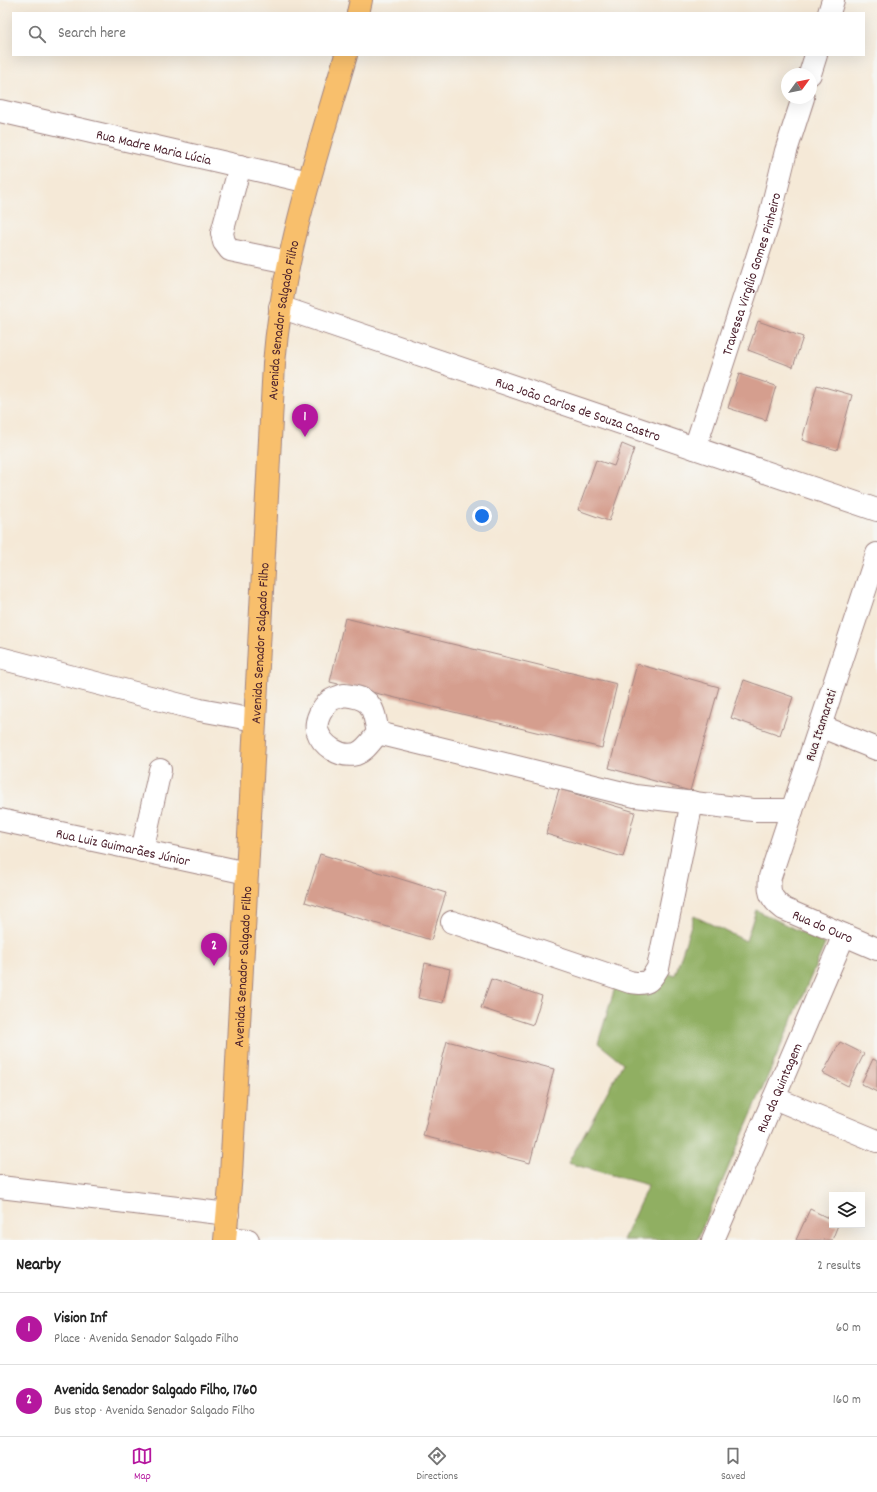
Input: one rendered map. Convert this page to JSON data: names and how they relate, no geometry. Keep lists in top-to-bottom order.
{
  "streets": {
    "main road": ["Avenida Senador Salgado Filho"],
    "street": [
      "Rua Madre Maria Lúcia",
      "Travessa Virgílio Gomes Pinheiro",
      "Rua João Carlos de Souza Castro",
      "Rua Itamarati",
      "Rua Luiz Guimarães Júnior",
      "Rua do Ouro",
      "Rua da Quintagem"
    ]
  },
  "crossings": [
    ["Rua Madre Maria Lúcia", "Avenida Senador Salgado Filho"],
    ["Travessa Virgílio Gomes Pinheiro", "Rua João Carlos de Souza Castro"],
    ["Avenida Senador Salgado Filho", "Rua João Carlos de Souza Castro"],
    ["Avenida Senador Salgado Filho", "Rua Luiz Guimarães Júnior"],
    ["Rua Itamarati", "Rua do Ouro"],
    ["Rua do Ouro", "Rua da Quintagem"]
  ],
  "north": "top right",
  "page": {
    "search": "Search here",
    "pins": ["1", "2"],
    "heading": ["Nearby", "2 results"],
    "list": [
      {
        "mark": "1",
        "name": "Vision Inf",
        "note": "Place · Avenida Senador Salgado Filho",
        "value": "60 m"
      },
      {
        "mark": "2",
        "name": "Avenida Senador Salgado Filho, 1760",
        "note": "Bus stop · Avenida Senador Salgado Filho",
        "value": "160 m"
      }
    ],
    "nav": ["Map", "Directions", "Saved"]
  }
}
